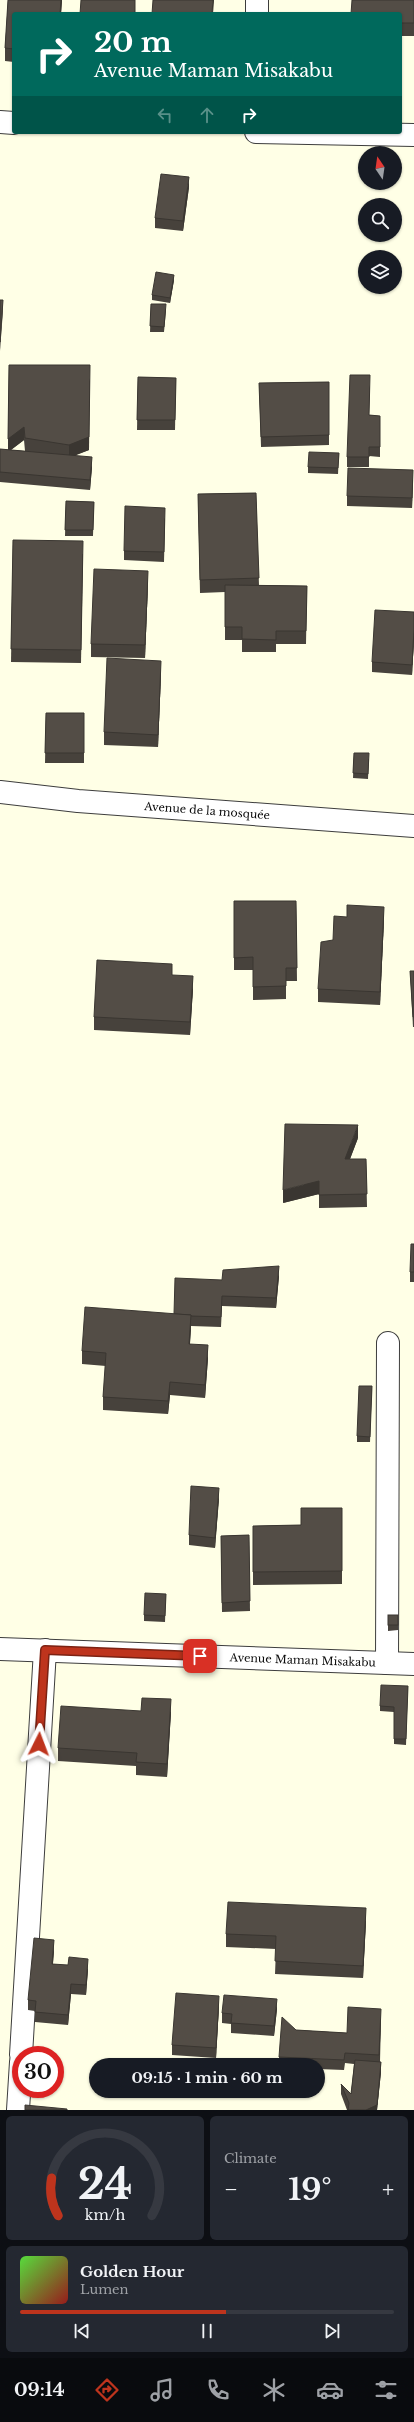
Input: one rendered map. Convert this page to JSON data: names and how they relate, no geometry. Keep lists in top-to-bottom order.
{
  "streets": {
    "street": ["Avenue de la mosquée", "Avenue Maman Misakabu"]
  },
  "north": "top",
  "page": {
    "turn": ["20 m", "Avenue Maman Misakabu"],
    "limit": "30",
    "trip": "09:15 · 1 min · 60 m",
    "tile": "Climate",
    "heat": ["−", "19°", "+"],
    "song": ["Golden Hour", "Lumen"],
    "tabs": "09:14",
    "gauge": ["24", "km/h"]
  }
}
